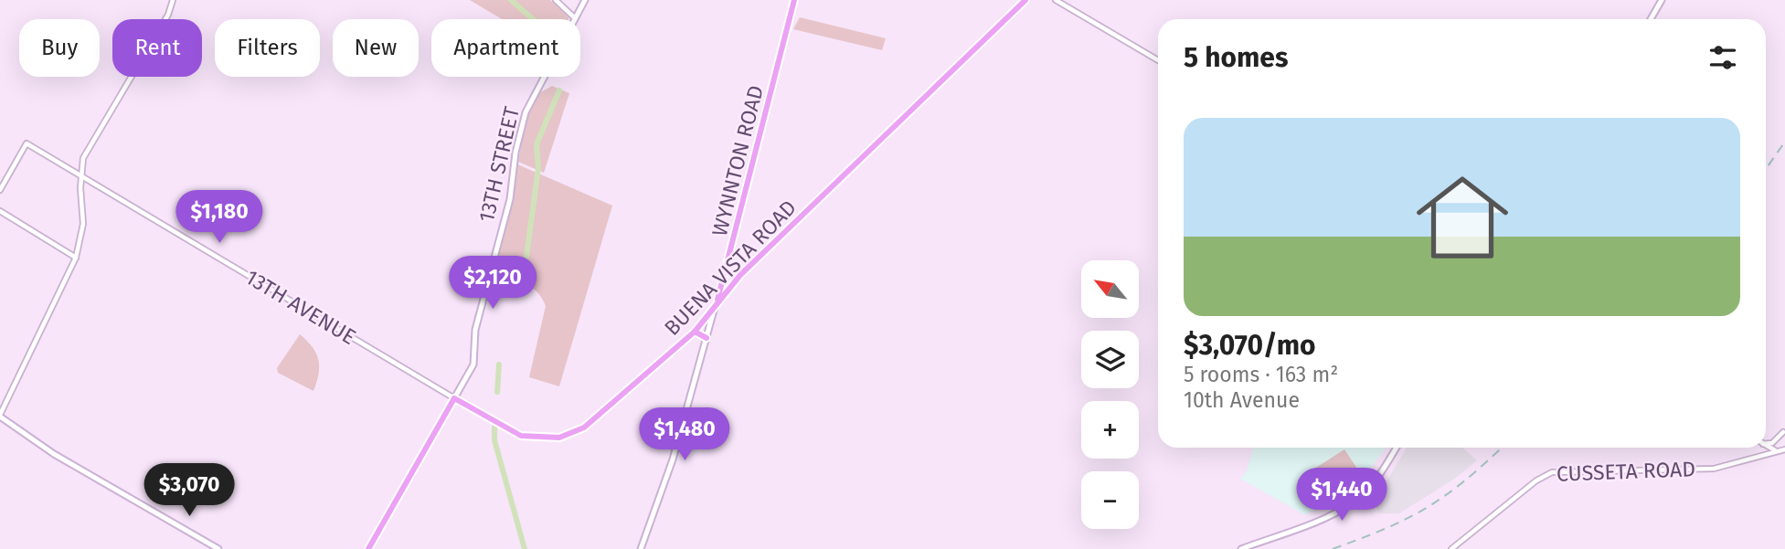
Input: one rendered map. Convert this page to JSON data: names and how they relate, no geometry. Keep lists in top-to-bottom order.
{
  "streets": {
    "main road": ["WYNNTON ROAD", "13TH STREET", "BUENA VISTA ROAD"],
    "street": ["13TH AVENUE", "CUSSETA ROAD"]
  },
  "crossings": [
    ["WYNNTON ROAD", "BUENA VISTA ROAD"],
    ["13TH STREET", "BUENA VISTA ROAD"],
    ["13TH STREET", "13TH AVENUE"],
    ["BUENA VISTA ROAD", "13TH AVENUE"]
  ],
  "north": "top left",
  "page": {
    "chip": [
      "Buy",
      "Rent",
      "Filters",
      "New",
      "Apartment"
    ],
    "heading": "5 homes",
    "list": [
      {
        "name": "$3,070/mo",
        "note": "5 rooms · 163 m² · 10th Avenue"
      }
    ],
    "price": [
      "$1,180",
      "$2,120",
      "$1,480",
      "$3,070",
      "$1,440"
    ],
    "map_buttons": ["+", "−"]
  }
}
